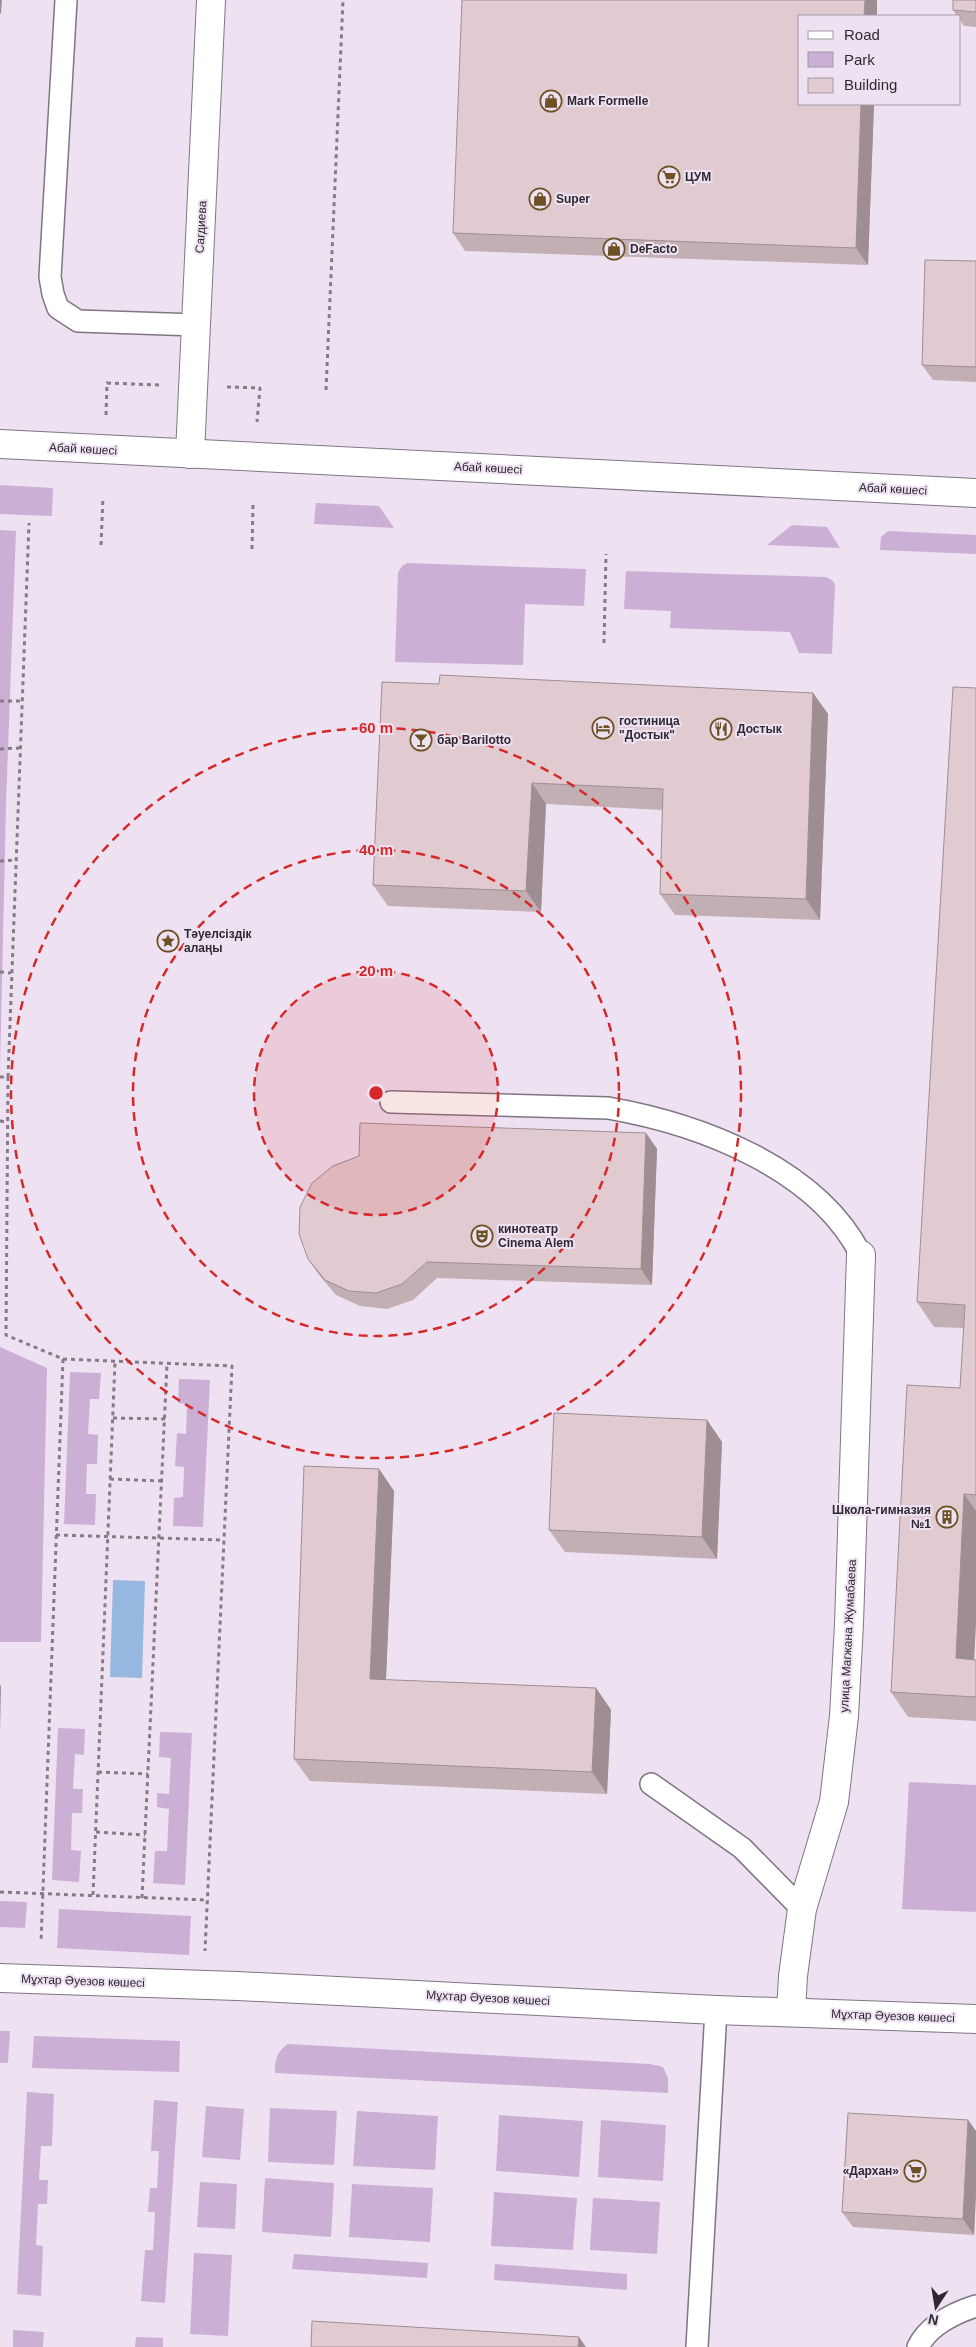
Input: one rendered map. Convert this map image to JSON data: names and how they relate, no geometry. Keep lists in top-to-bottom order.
{
  "streets": {
    "street": [
      "Сагдиева",
      "Абай көшесі",
      "улица Магжана Жумабаева",
      "Мұхтар Әуезов көшесі"
    ]
  },
  "crossings": [
    ["Сагдиева", "Абай көшесі"],
    ["улица Магжана Жумабаева", "Мұхтар Әуезов көшесі"]
  ],
  "places": {
    "shop": ["Mark Formelle", "Super", "DeFacto"],
    "supermarket": ["ЦУМ", "«Дархан»"],
    "hotel": ["гостиница \"Достык\""],
    "restaurant": ["Достык"],
    "bar": ["бар Barilotto"],
    "place": ["Тәуелсіздік алаңы"],
    "theatre": ["кинотеатр Cinema Alem"],
    "building": ["Школа-гимназия №1"]
  },
  "legend": ["Road", "Park", "Building"],
  "north": "bottom",
  "rings": ["60 m", "40 m", "20 m"]
}
